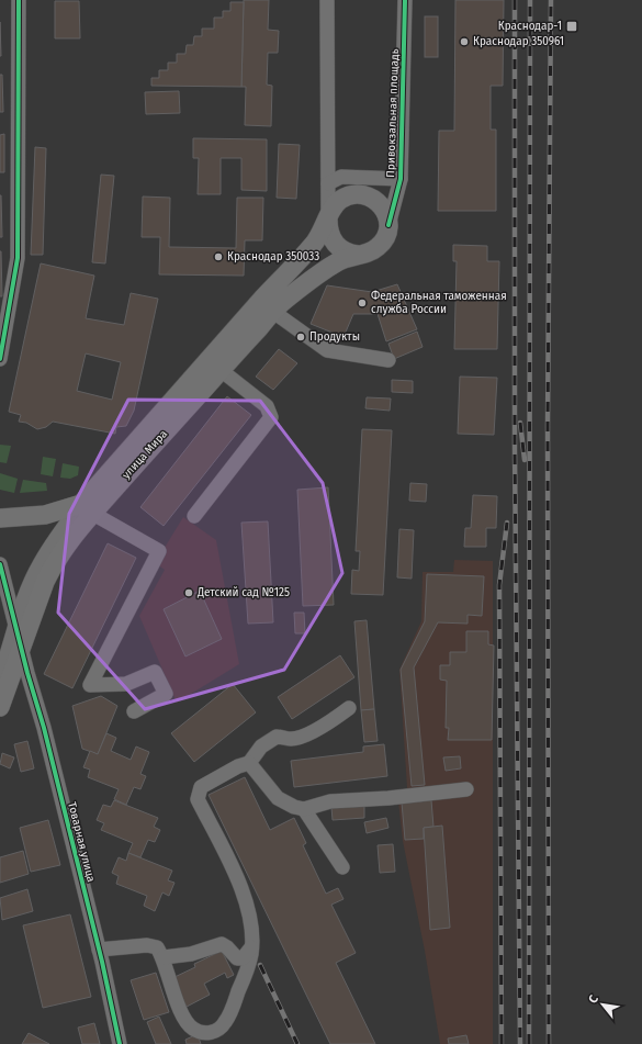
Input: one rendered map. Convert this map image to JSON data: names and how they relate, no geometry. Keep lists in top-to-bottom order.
{
  "streets": {
    "main road": ["Привокзальная площадь", "улица Мира"],
    "street": ["Товарная улица"]
  },
  "crossings": [
    ["Привокзальная площадь", "улица Мира"],
    ["улица Мира", "Товарная улица"]
  ],
  "places": {
    "transit": ["Краснодар-1"],
    "other": [
      "Краснодар 350961",
      "Краснодар 350033",
      "Федеральная таможенная служба России",
      "Продукты",
      "Детский сад №125"
    ]
  },
  "north": "top left"
}
